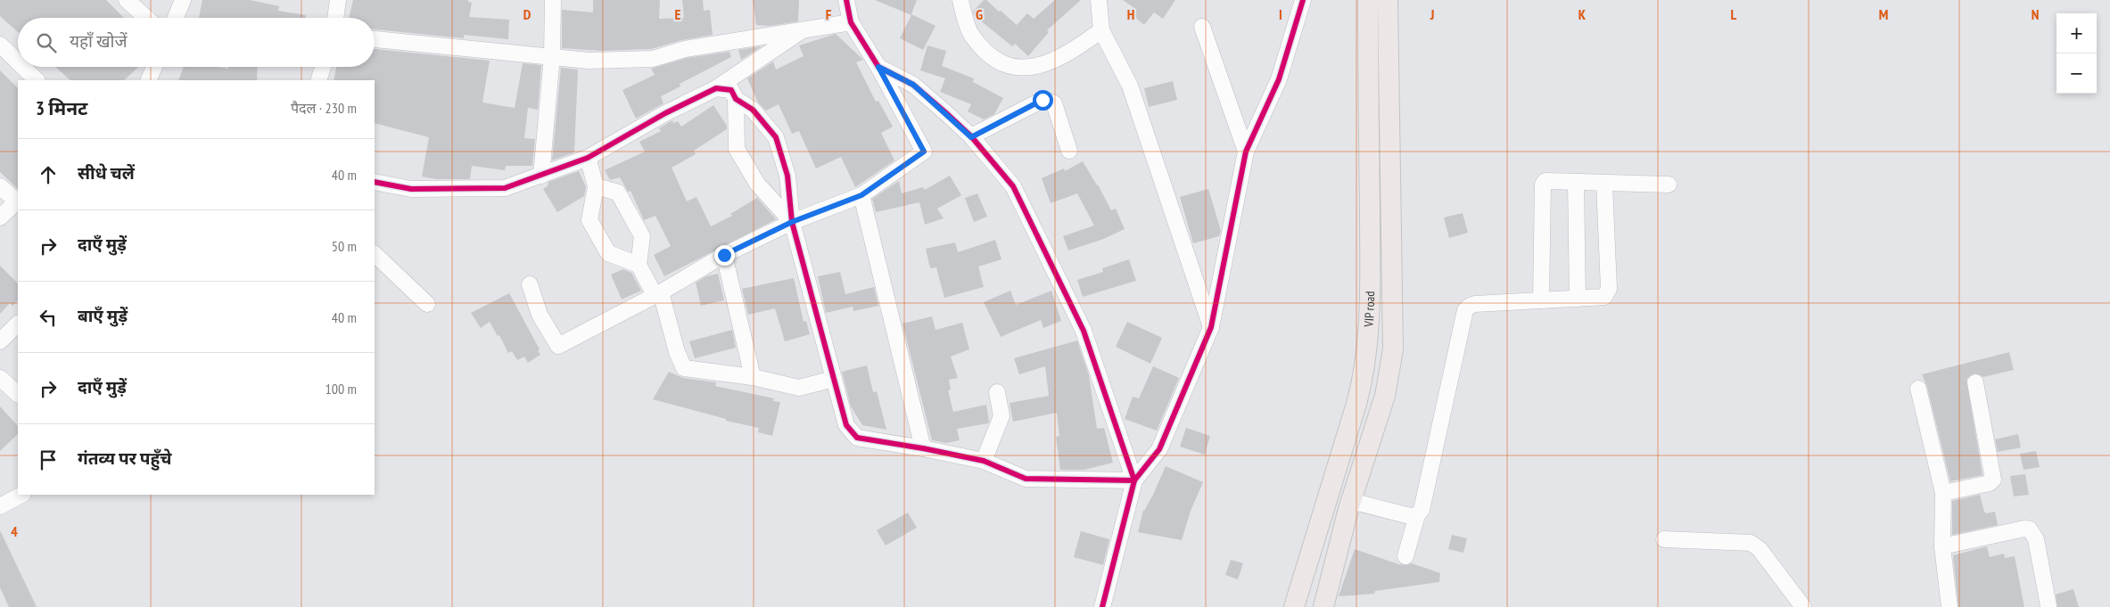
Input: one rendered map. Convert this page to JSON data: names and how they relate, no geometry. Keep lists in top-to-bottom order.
{
  "streets": {
    "main road": ["VIP road"]
  },
  "page": {
    "map_buttons": ["+", "−"],
    "search": "यहाँ खोजें",
    "heading": ["3 मिनट", "पैदल · 230 m"],
    "list": [
      ["सीधे चलें", "40 m"],
      ["दाएँ मुड़ें", "50 m"],
      ["बाएँ मुड़ें", "40 m"],
      ["दाएँ मुड़ें", "100 m"],
      "गंतव्य पर पहुँचे"
    ]
  },
  "grid": {
    "columns": [
      "D",
      "E",
      "F",
      "G",
      "H",
      "I",
      "J",
      "K",
      "L",
      "M",
      "N"
    ],
    "rows": ["4"]
  }
}
